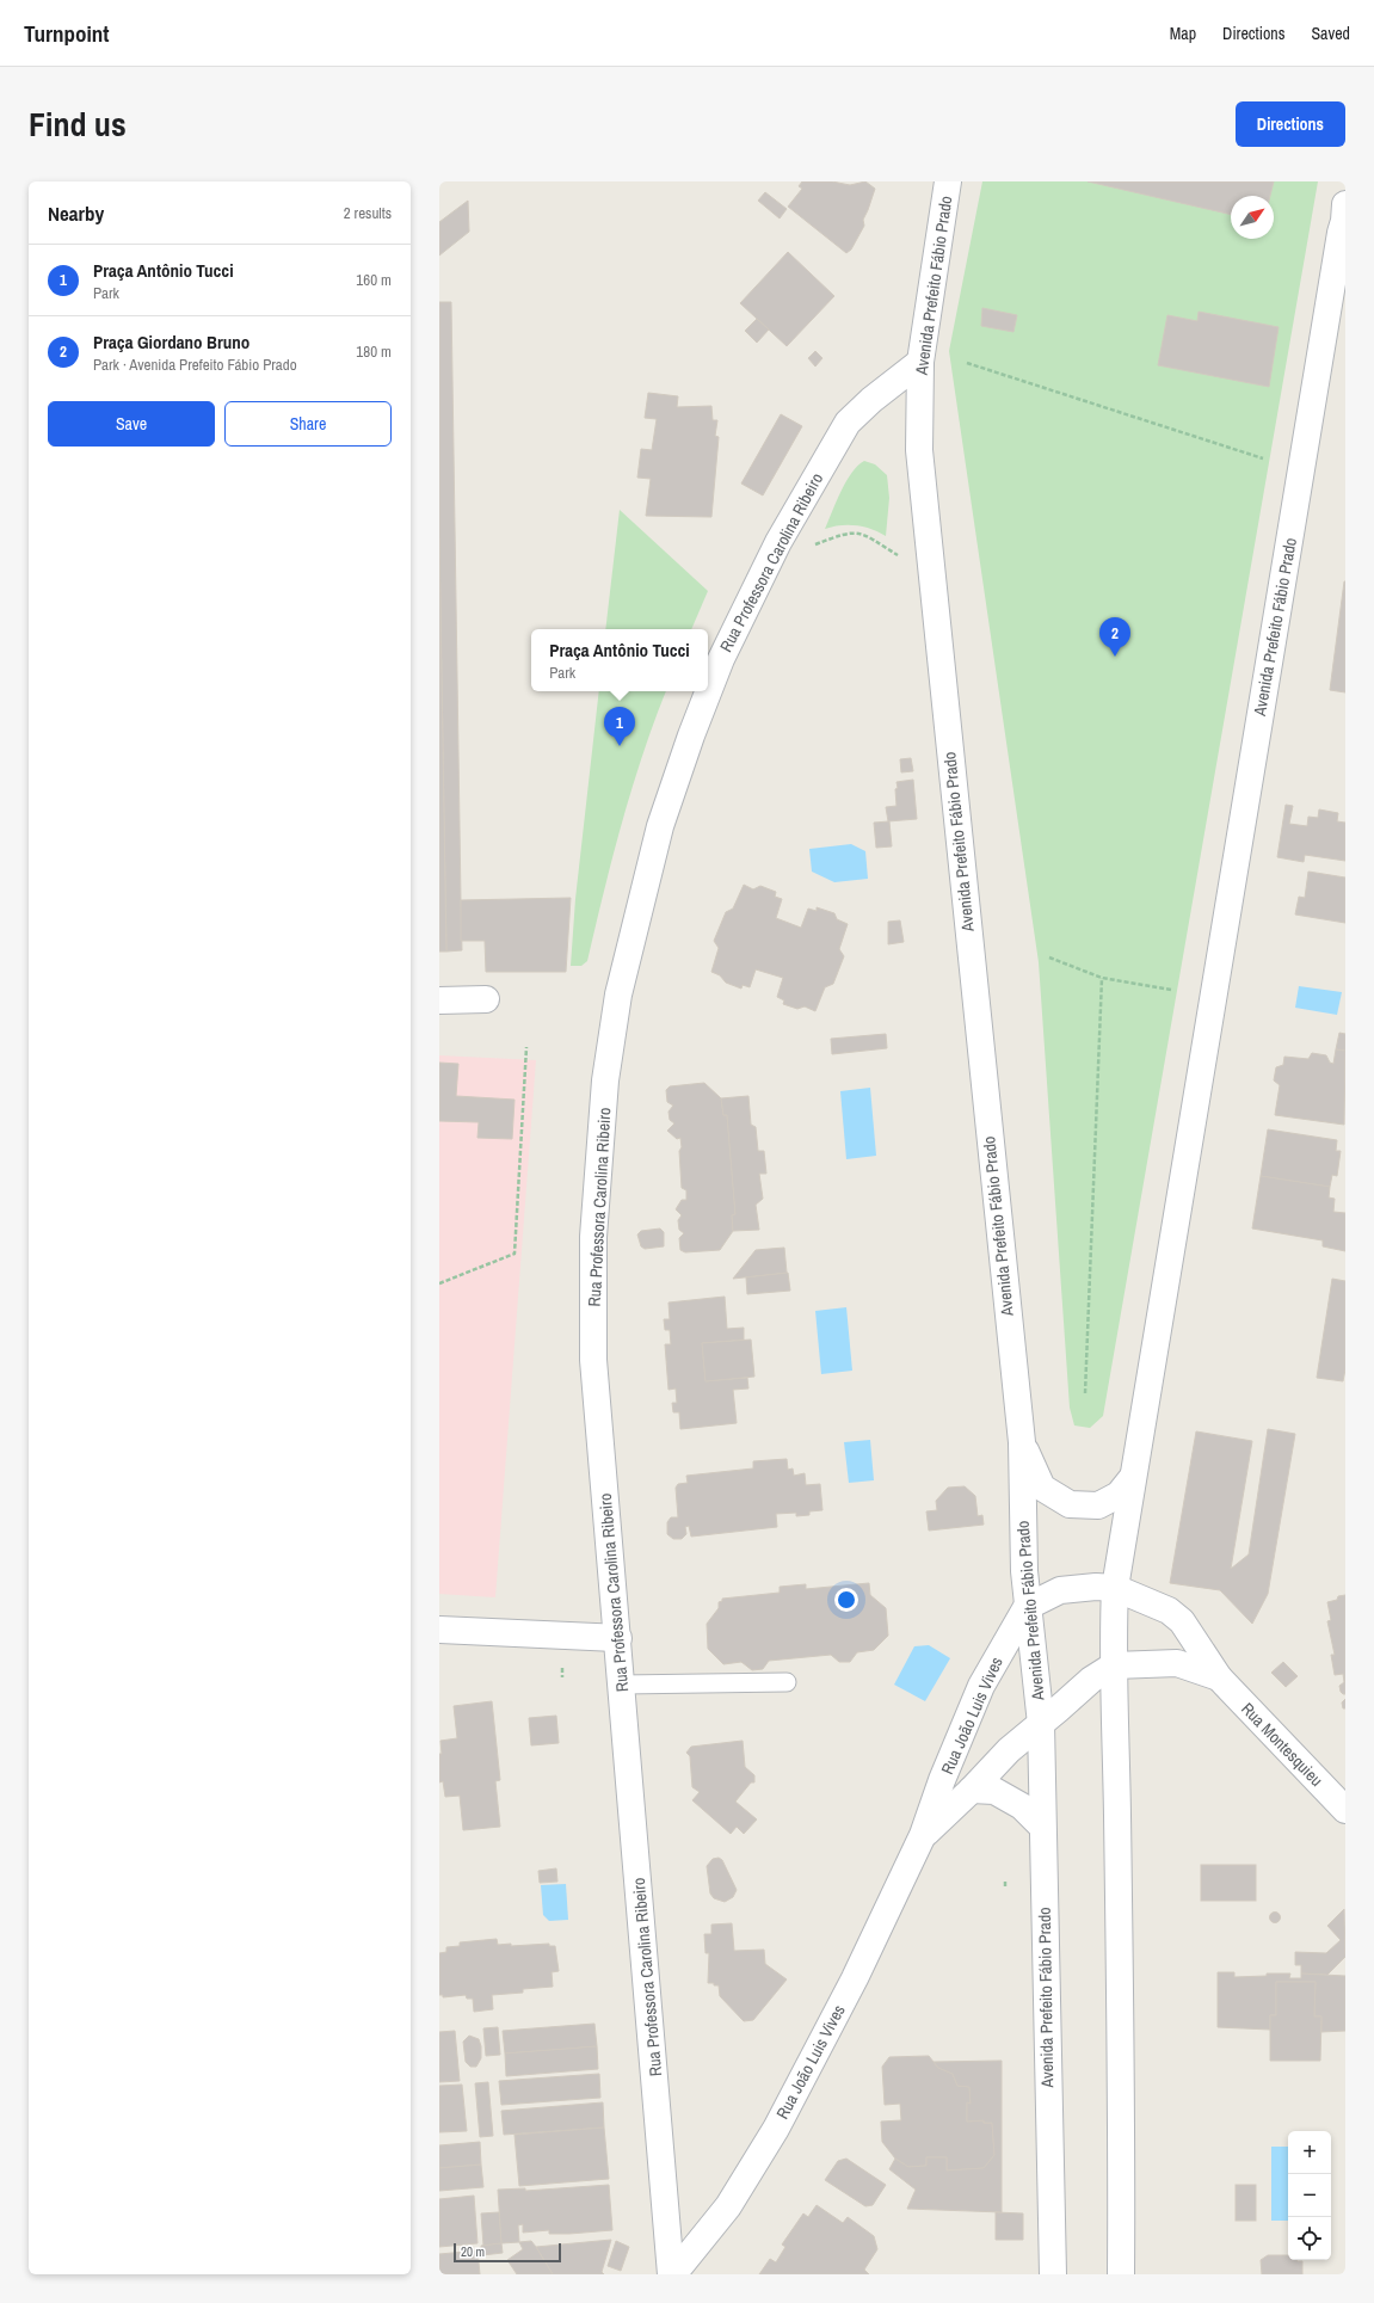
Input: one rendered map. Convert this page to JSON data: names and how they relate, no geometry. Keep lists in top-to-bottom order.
{
  "streets": {
    "street": [
      "Avenida Prefeito Fábio Prado",
      "Rua Professora Carolina Ribeiro",
      "Rua João Luis Vives",
      "Rua Montesquieu"
    ]
  },
  "crossings": [
    ["Avenida Prefeito Fábio Prado", "Rua Professora Carolina Ribeiro"],
    ["Avenida Prefeito Fábio Prado", "Rua João Luis Vives"],
    ["Avenida Prefeito Fábio Prado", "Rua Montesquieu"],
    ["Rua Professora Carolina Ribeiro", "Rua João Luis Vives"],
    ["Rua João Luis Vives", "Rua Montesquieu"]
  ],
  "scale_bar": "20 m",
  "north": "top right",
  "page": {
    "header": "Turnpoint",
    "nav": ["Map", "Directions", "Saved"],
    "title": "Find us",
    "buttons": [
      "Directions",
      ["Save", "Share"]
    ],
    "heading": ["Nearby", "2 results"],
    "list": [
      {
        "mark": "1",
        "name": "Praça Antônio Tucci",
        "note": "Park",
        "value": "160 m"
      },
      {
        "mark": "2",
        "name": "Praça Giordano Bruno",
        "note": "Park · Avenida Prefeito Fábio Prado",
        "value": "180 m"
      }
    ],
    "pins": ["2", "1"],
    "popup": ["Praça Antônio Tucci", "Park"],
    "map_buttons": ["+", "−"],
    "scale": "20 m"
  }
}
